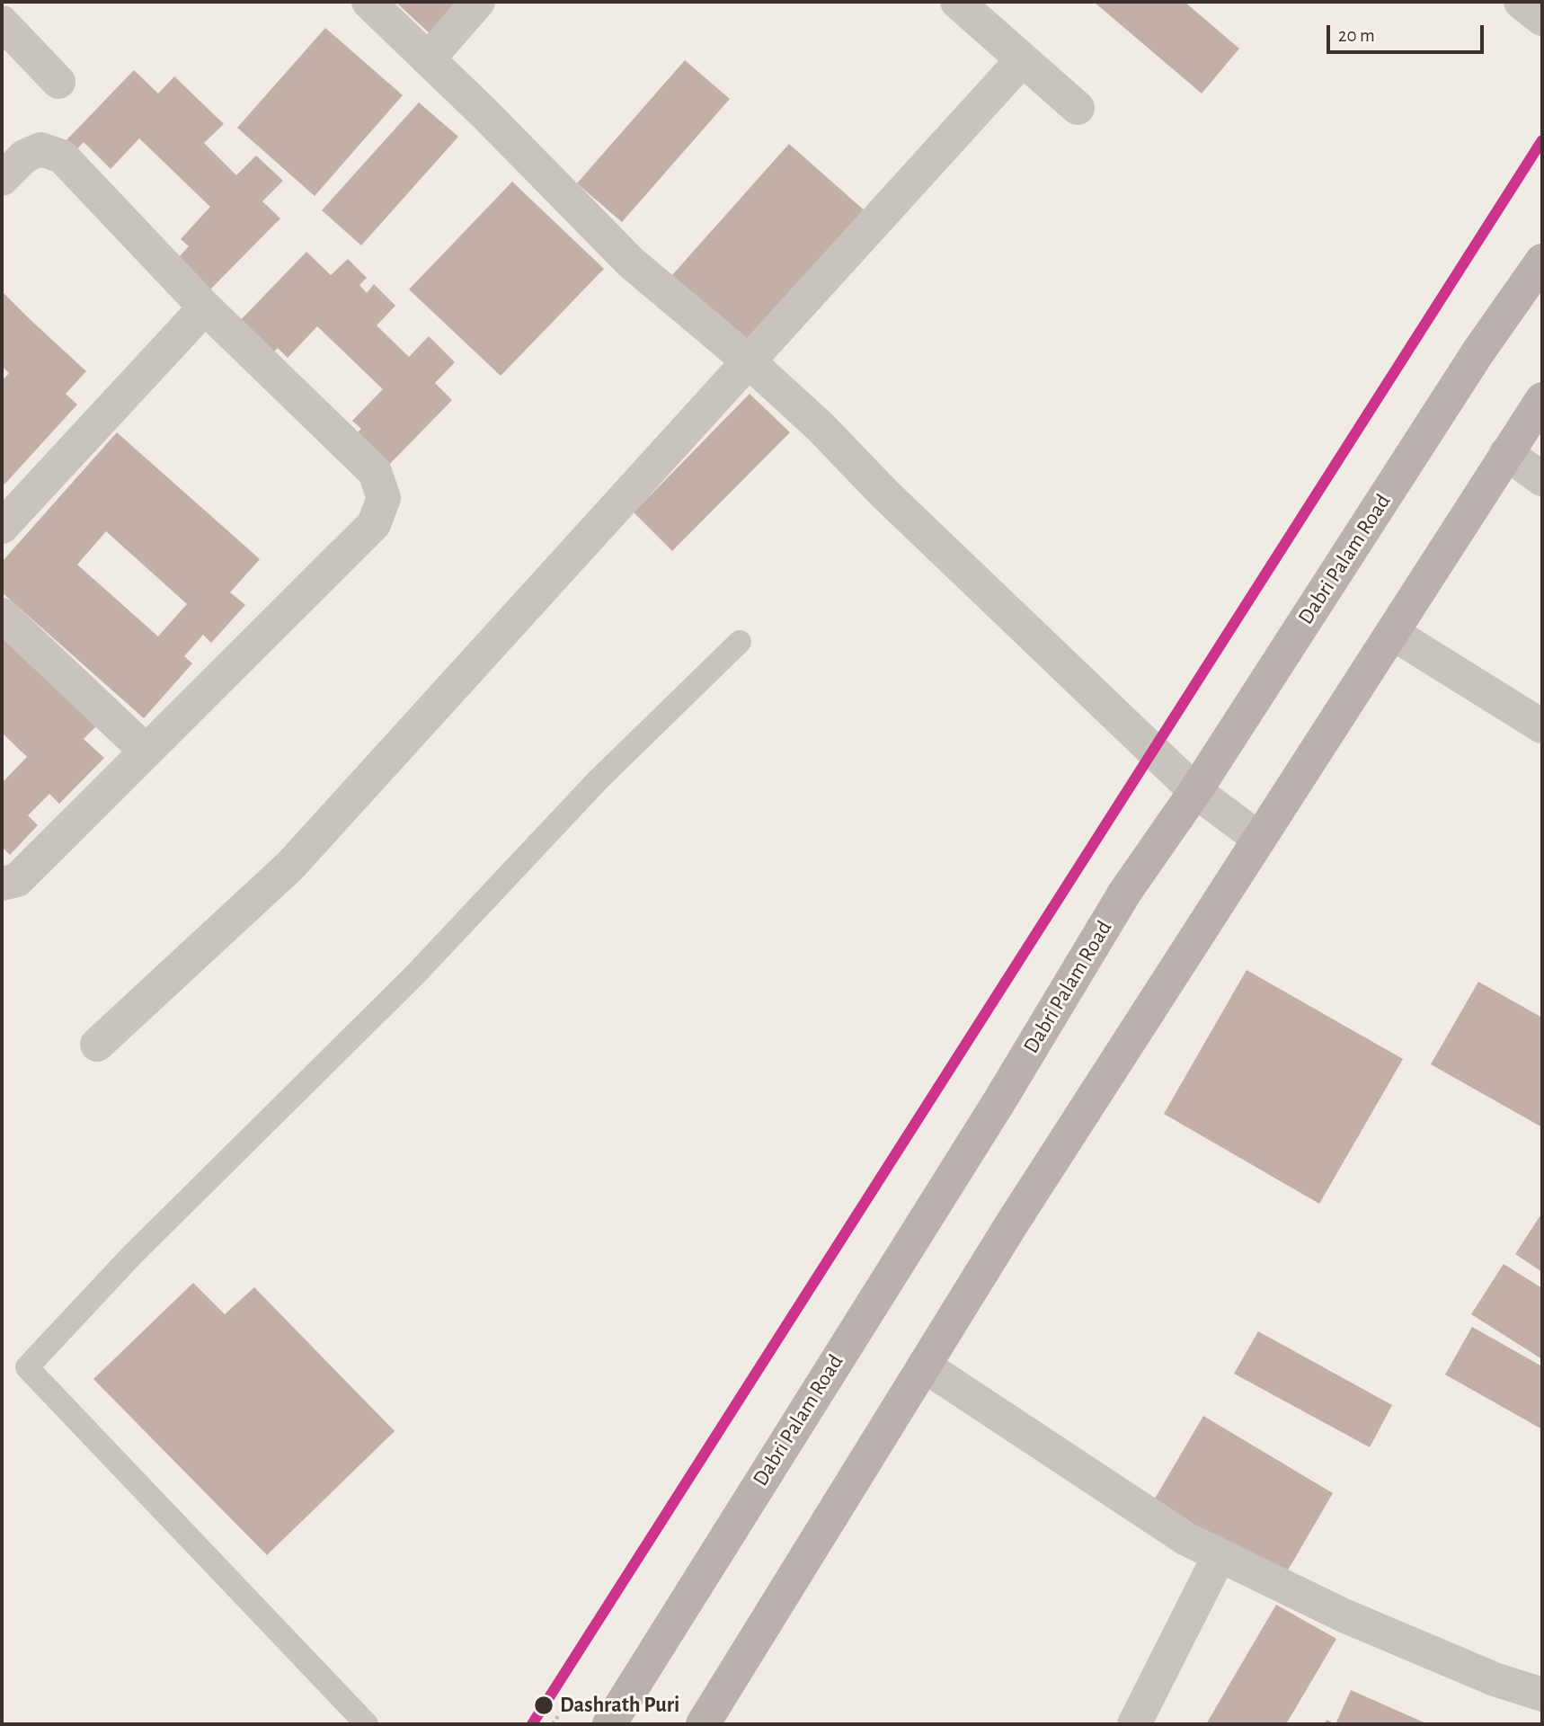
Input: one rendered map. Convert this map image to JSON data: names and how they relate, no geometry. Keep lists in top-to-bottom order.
{
  "streets": {
    "main road": ["Dabri Palam Road"]
  },
  "places": ["Dashrath Puri"],
  "scale_bar": "20 m"
}
